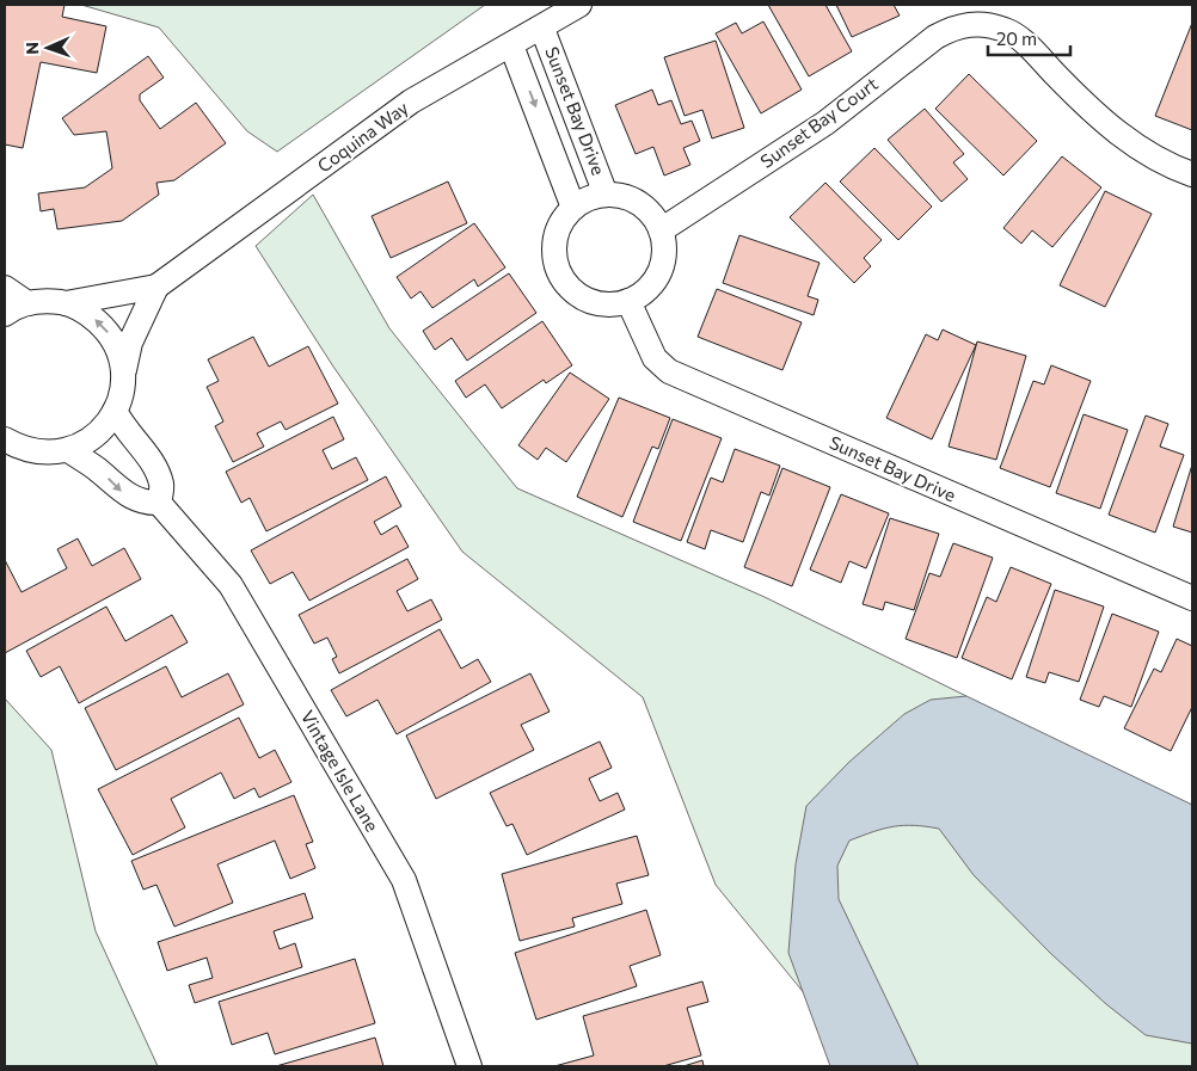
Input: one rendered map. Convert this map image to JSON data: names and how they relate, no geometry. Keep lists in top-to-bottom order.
{
  "streets": {
    "street": [
      "Sunset Bay Drive",
      "Sunset Bay Court",
      "Coquina Way",
      "Vintage Isle Lane"
    ]
  },
  "crossings": [
    ["Sunset Bay Drive", "Sunset Bay Court"],
    ["Sunset Bay Drive", "Coquina Way"]
  ],
  "scale_bar": "20 m",
  "north": "left"
}
